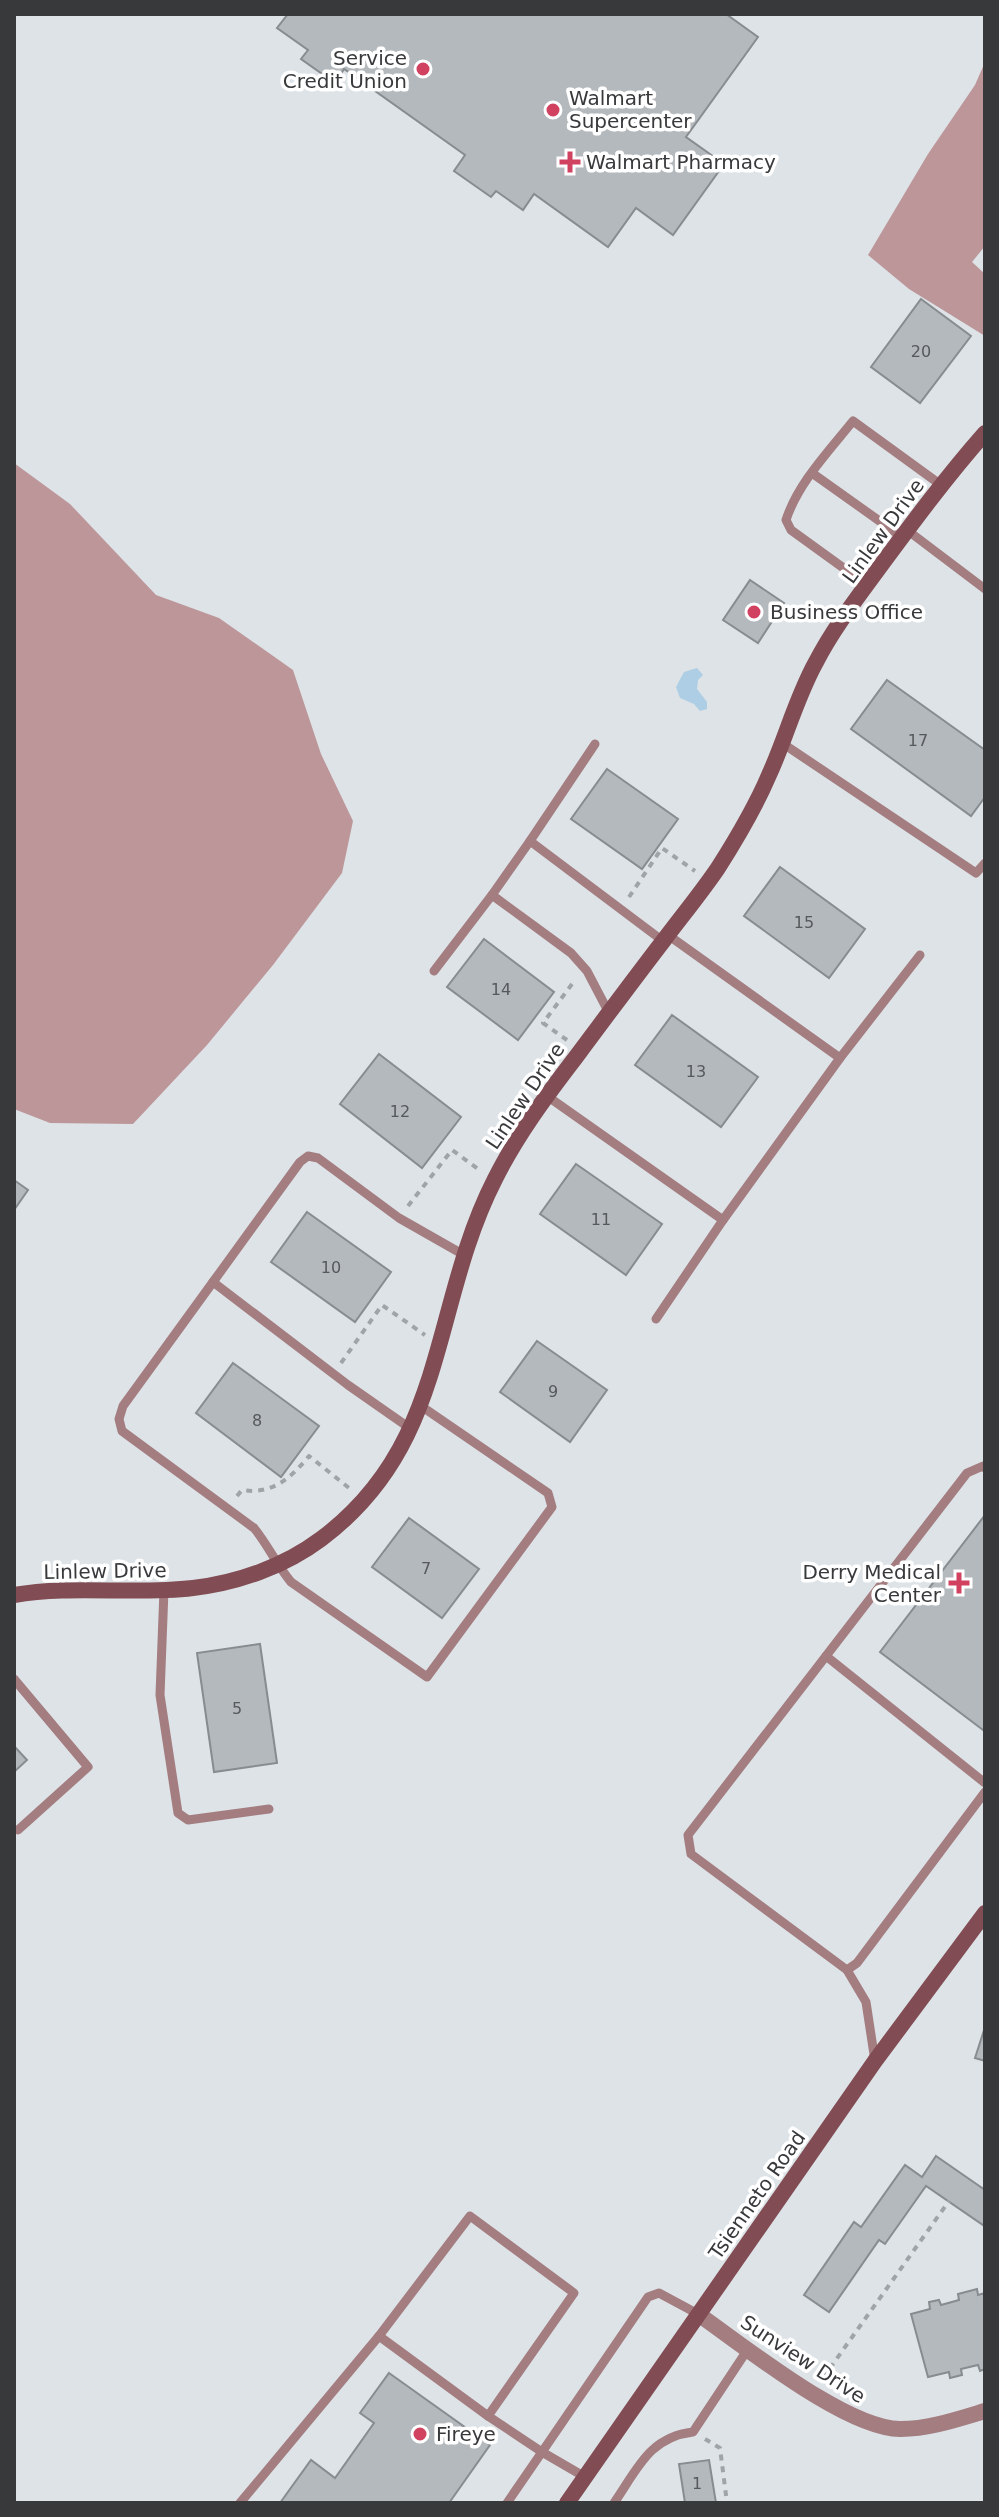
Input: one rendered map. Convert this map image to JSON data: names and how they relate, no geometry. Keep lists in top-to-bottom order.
{
  "streets": {
    "street": ["Linlew Drive", "Tsienneto Road", "Sunview Drive"]
  },
  "crossings": [
    ["Tsienneto Road", "Sunview Drive"]
  ],
  "places": {
    "other": [
      "Service Credit Union",
      "Walmart Supercenter",
      "Business Office",
      "Fireye"
    ],
    "health": ["Walmart Pharmacy", "Derry Medical Center"]
  },
  "house_numbers": [
    "20",
    "17",
    "15",
    "14",
    "13",
    "12",
    "11",
    "10",
    "9",
    "8",
    "7",
    "5",
    "1"
  ]
}
